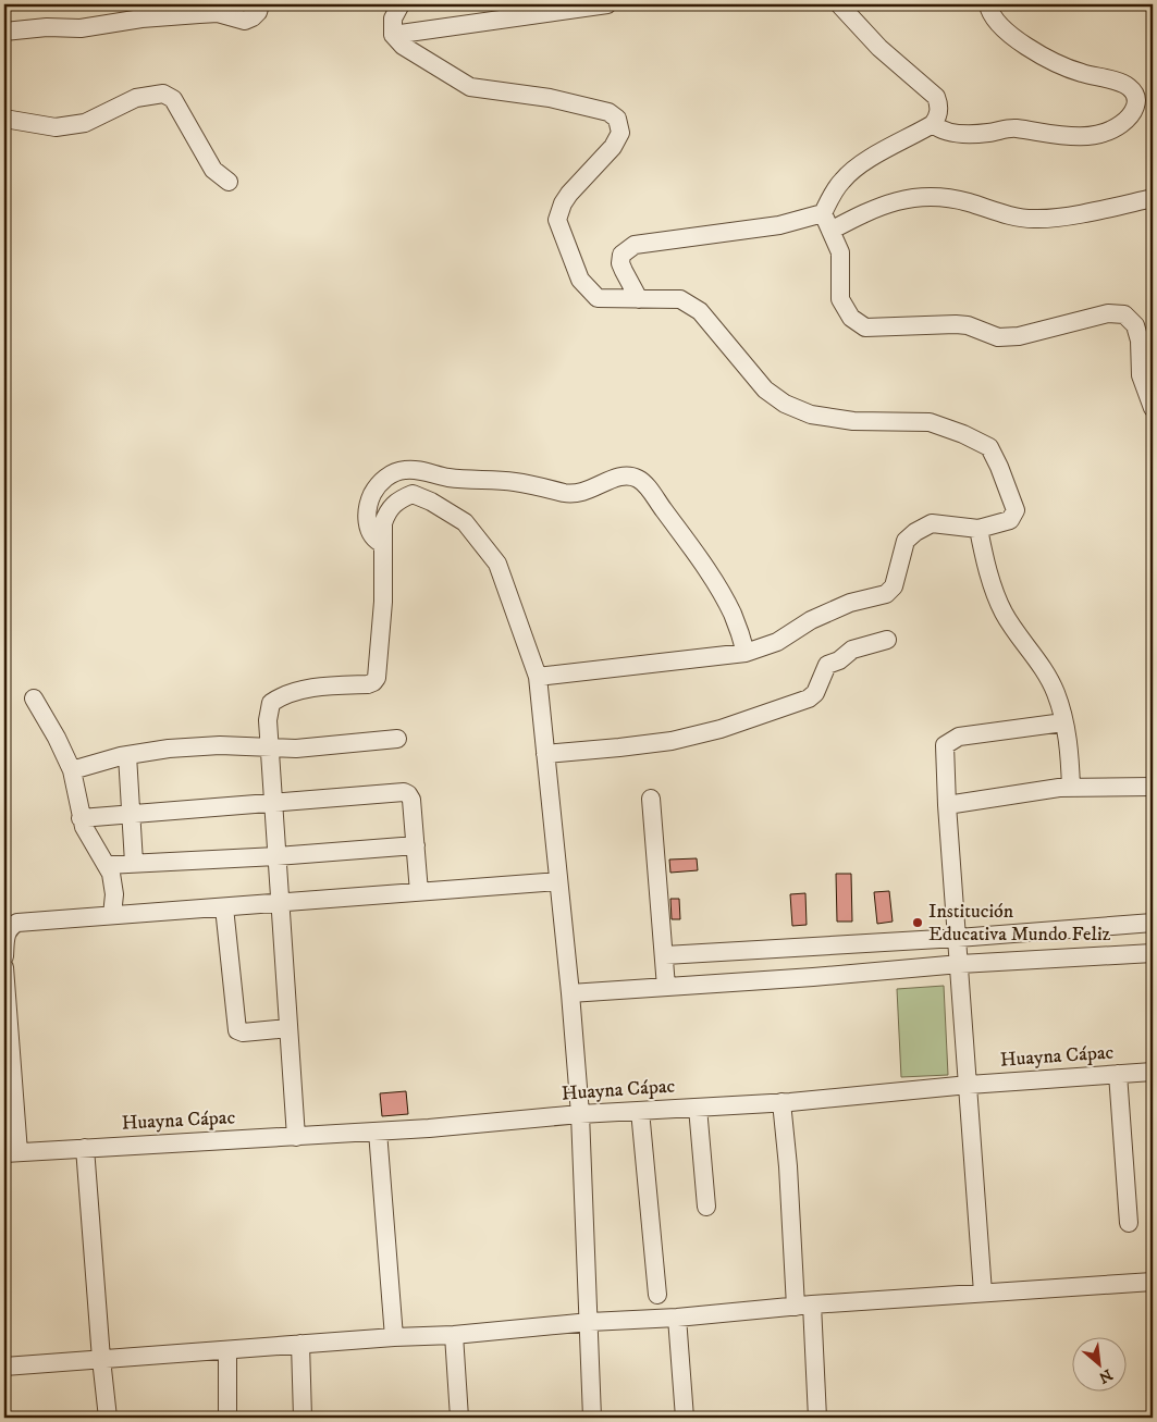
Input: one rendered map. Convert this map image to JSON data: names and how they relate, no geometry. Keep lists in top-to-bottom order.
{
  "streets": {
    "street": ["Huayna Cápac"]
  },
  "places": ["Institución Educativa Mundo Feliz"],
  "north": "bottom right"
}
